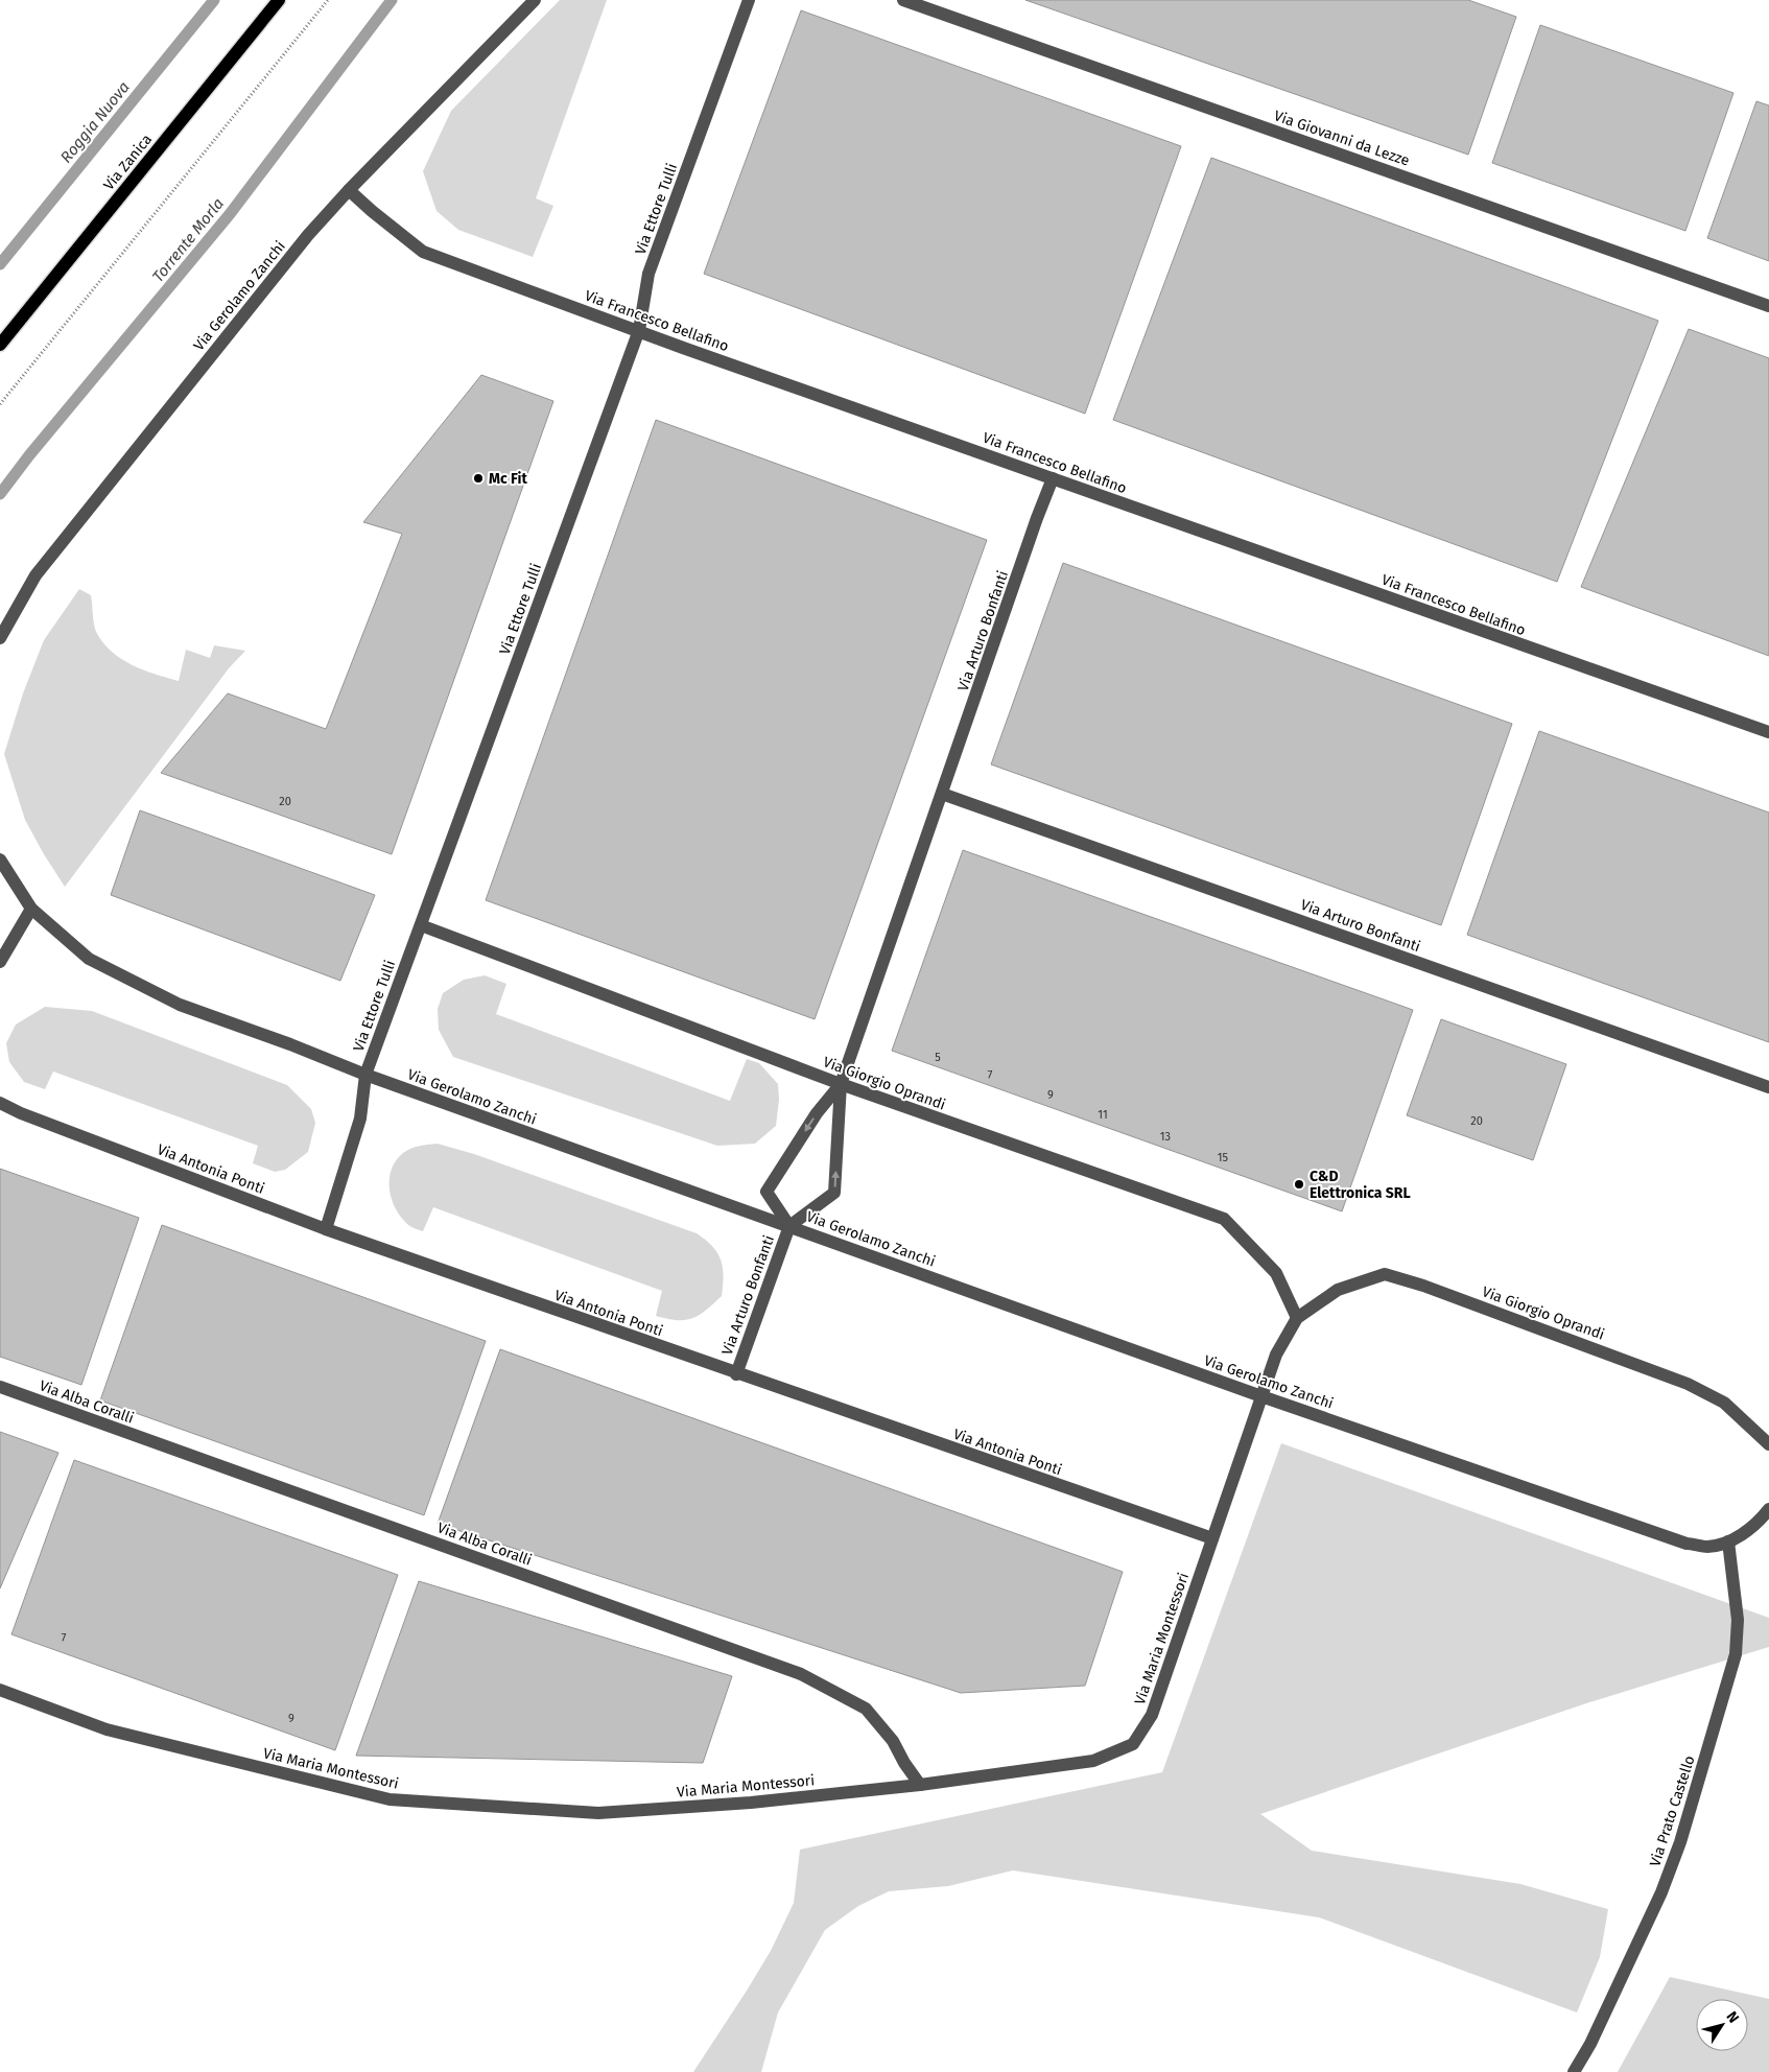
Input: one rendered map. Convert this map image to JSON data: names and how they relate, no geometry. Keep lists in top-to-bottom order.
{
  "streets": {
    "main road": ["Via Zanica"],
    "street": [
      "Via Giovanni da Lezze",
      "Via Ettore Tulli",
      "Via Gerolamo Zanchi",
      "Via Francesco Bellafino",
      "Via Arturo Bonfanti",
      "Via Giorgio Oprandi",
      "Via Antonia Ponti",
      "Via Alba Coralli",
      "Via Maria Montessori",
      "Via Prato Castello"
    ]
  },
  "crossings": [
    ["Via Ettore Tulli", "Via Gerolamo Zanchi"],
    ["Via Ettore Tulli", "Via Francesco Bellafino"],
    ["Via Ettore Tulli", "Via Giorgio Oprandi"],
    ["Via Ettore Tulli", "Via Antonia Ponti"],
    ["Via Gerolamo Zanchi", "Via Francesco Bellafino"],
    ["Via Gerolamo Zanchi", "Via Arturo Bonfanti"],
    ["Via Gerolamo Zanchi", "Via Giorgio Oprandi"],
    ["Via Gerolamo Zanchi", "Via Maria Montessori"],
    ["Via Gerolamo Zanchi", "Via Prato Castello"],
    ["Via Francesco Bellafino", "Via Arturo Bonfanti"],
    ["Via Arturo Bonfanti", "Via Giorgio Oprandi"],
    ["Via Arturo Bonfanti", "Via Antonia Ponti"],
    ["Via Giorgio Oprandi", "Via Maria Montessori"],
    ["Via Antonia Ponti", "Via Maria Montessori"],
    ["Via Alba Coralli", "Via Maria Montessori"]
  ],
  "water": ["Roggia Nuova", "Torrente Morla"],
  "places": ["Mc Fit", "C&D Elettronica SRL"],
  "house_numbers": [
    "20",
    "5",
    "7",
    "9",
    "11",
    "20",
    "13",
    "15",
    "7",
    "9"
  ],
  "north": "top right"
}
